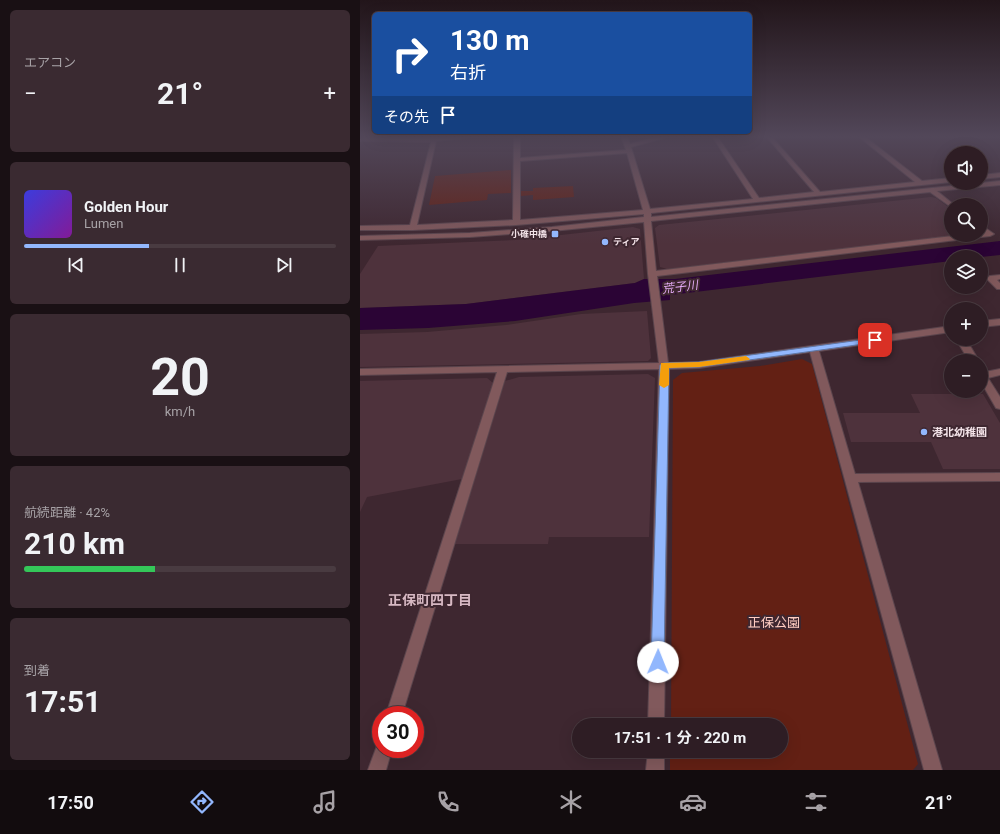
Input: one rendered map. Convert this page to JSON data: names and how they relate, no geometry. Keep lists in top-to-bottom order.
{
  "districts": ["正保町四丁目"],
  "water": ["荒子川"],
  "parks": ["正保公園"],
  "places": {
    "transit": ["小碓中橋"],
    "other": ["ティア", "港北幼稚園"]
  },
  "page": {
    "tile": [
      "エアコン",
      ["20", "km/h"],
      ["航続距離 · 42%", "210 km"],
      ["到着", "17:51"]
    ],
    "turn": ["130 m", "右折"],
    "heat": ["−", "21°", "+"],
    "then": "その先",
    "map_buttons": ["+", "−"],
    "song": ["Golden Hour", "Lumen"],
    "limit": "30",
    "trip": "17:51 · 1 分 · 220 m",
    "tabs": ["17:50", "21°"]
  }
}
